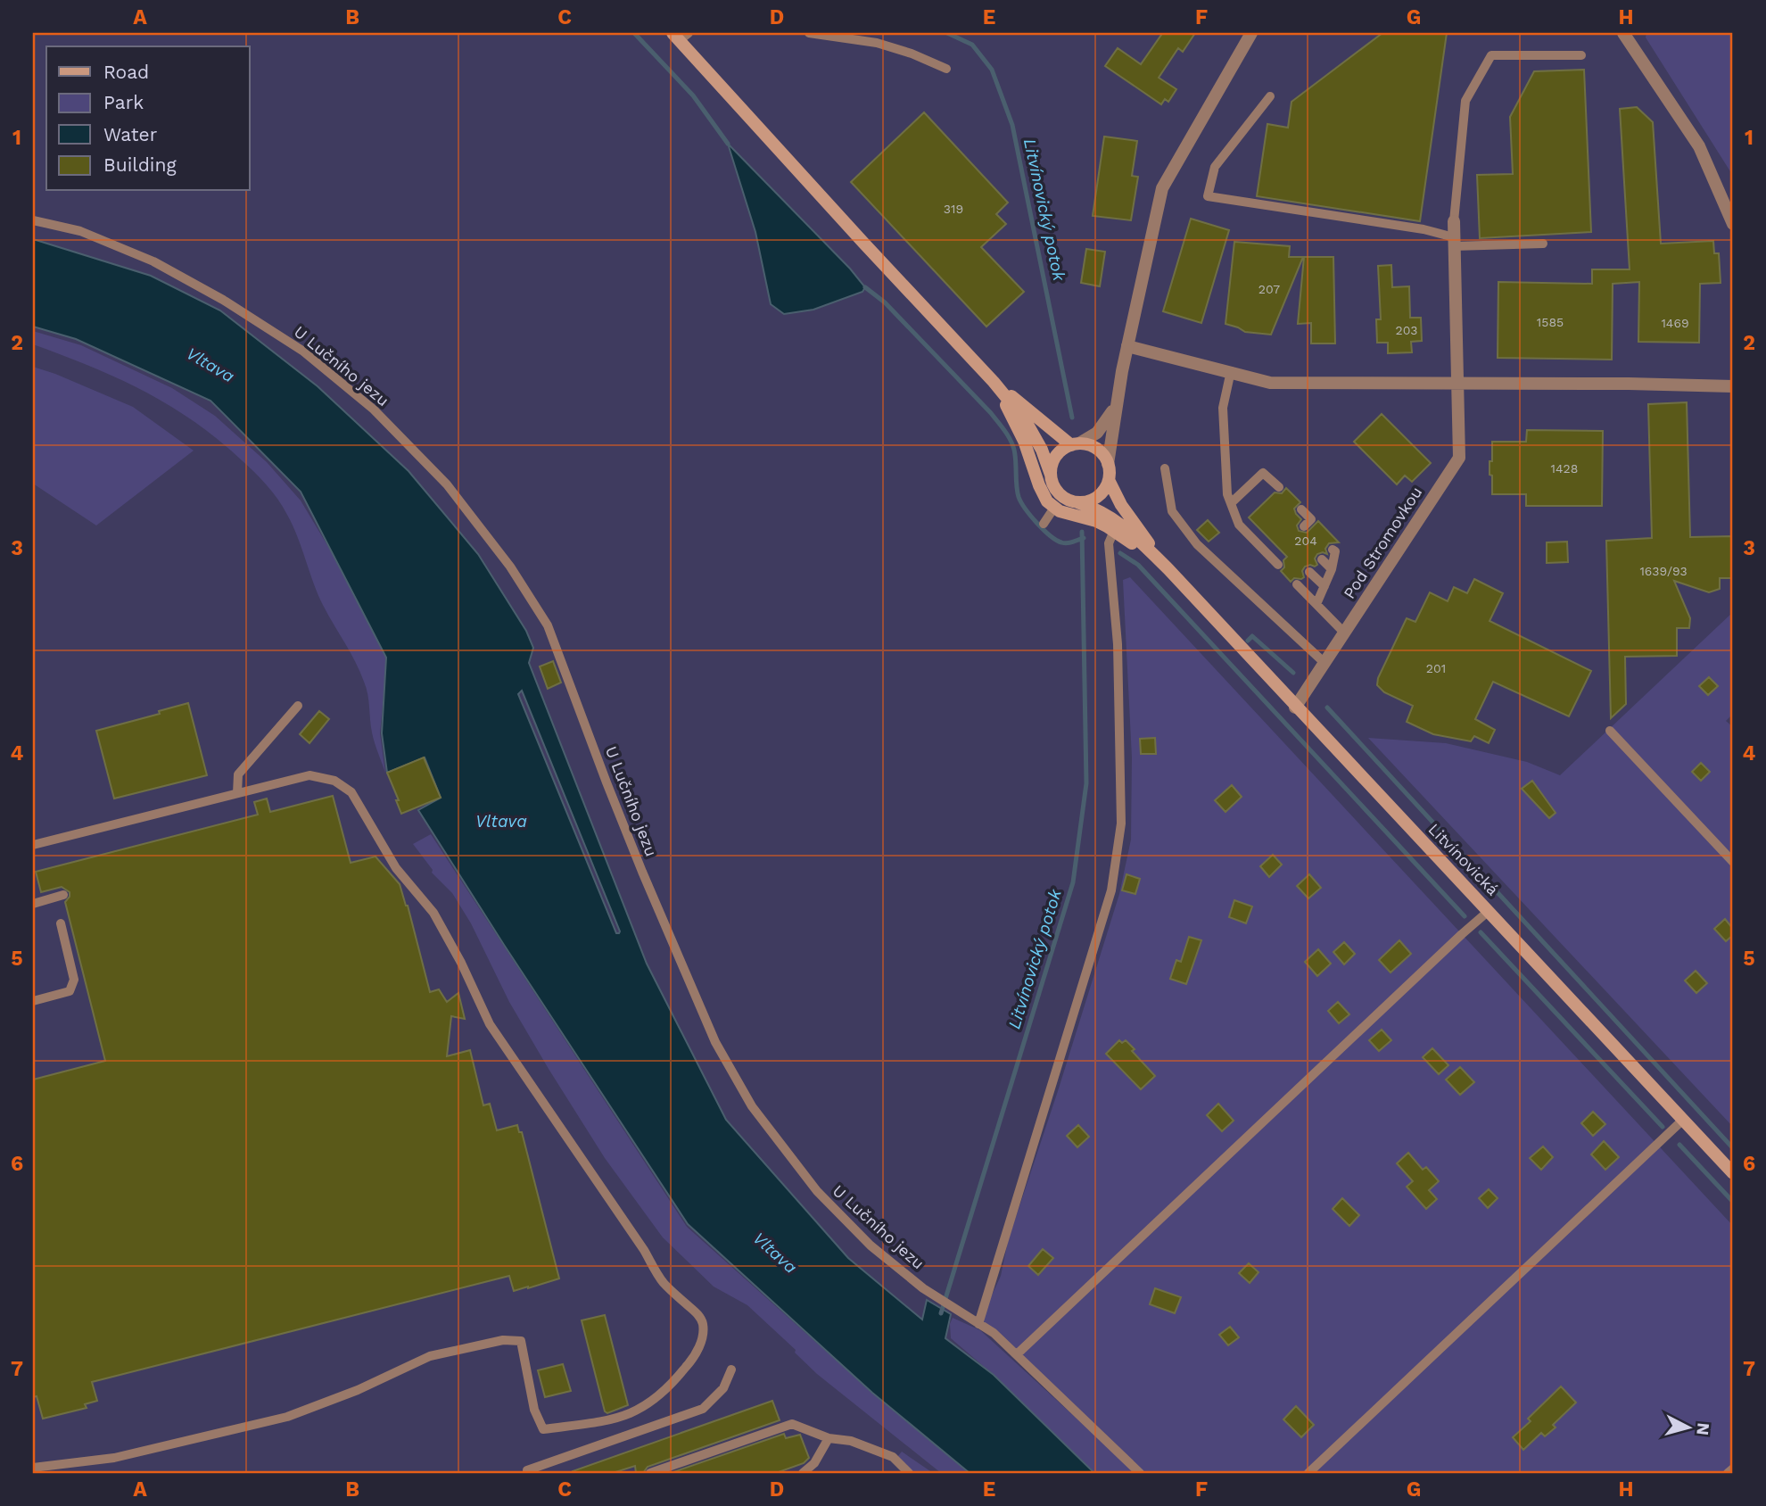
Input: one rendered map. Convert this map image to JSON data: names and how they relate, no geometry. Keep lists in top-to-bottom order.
{
  "streets": {
    "main road": ["Litvínovická"],
    "street": ["Pod Stromovkou"],
    "lane": ["U Lučního jezu"]
  },
  "crossings": [
    ["Pod Stromovkou", "Litvínovická"]
  ],
  "water": ["Litvínovický potok", "Vltava"],
  "house_numbers": [
    "319",
    "207",
    "1585",
    "1469",
    "203",
    "1428",
    "204",
    "1639/93",
    "201"
  ],
  "legend": [
    "Road",
    "Park",
    "Water",
    "Building"
  ],
  "north": "right",
  "grid": {
    "columns": [
      "A",
      "B",
      "C",
      "D",
      "E",
      "F",
      "G",
      "H"
    ],
    "rows": [
      "1",
      "2",
      "3",
      "4",
      "5",
      "6",
      "7"
    ]
  }
}
